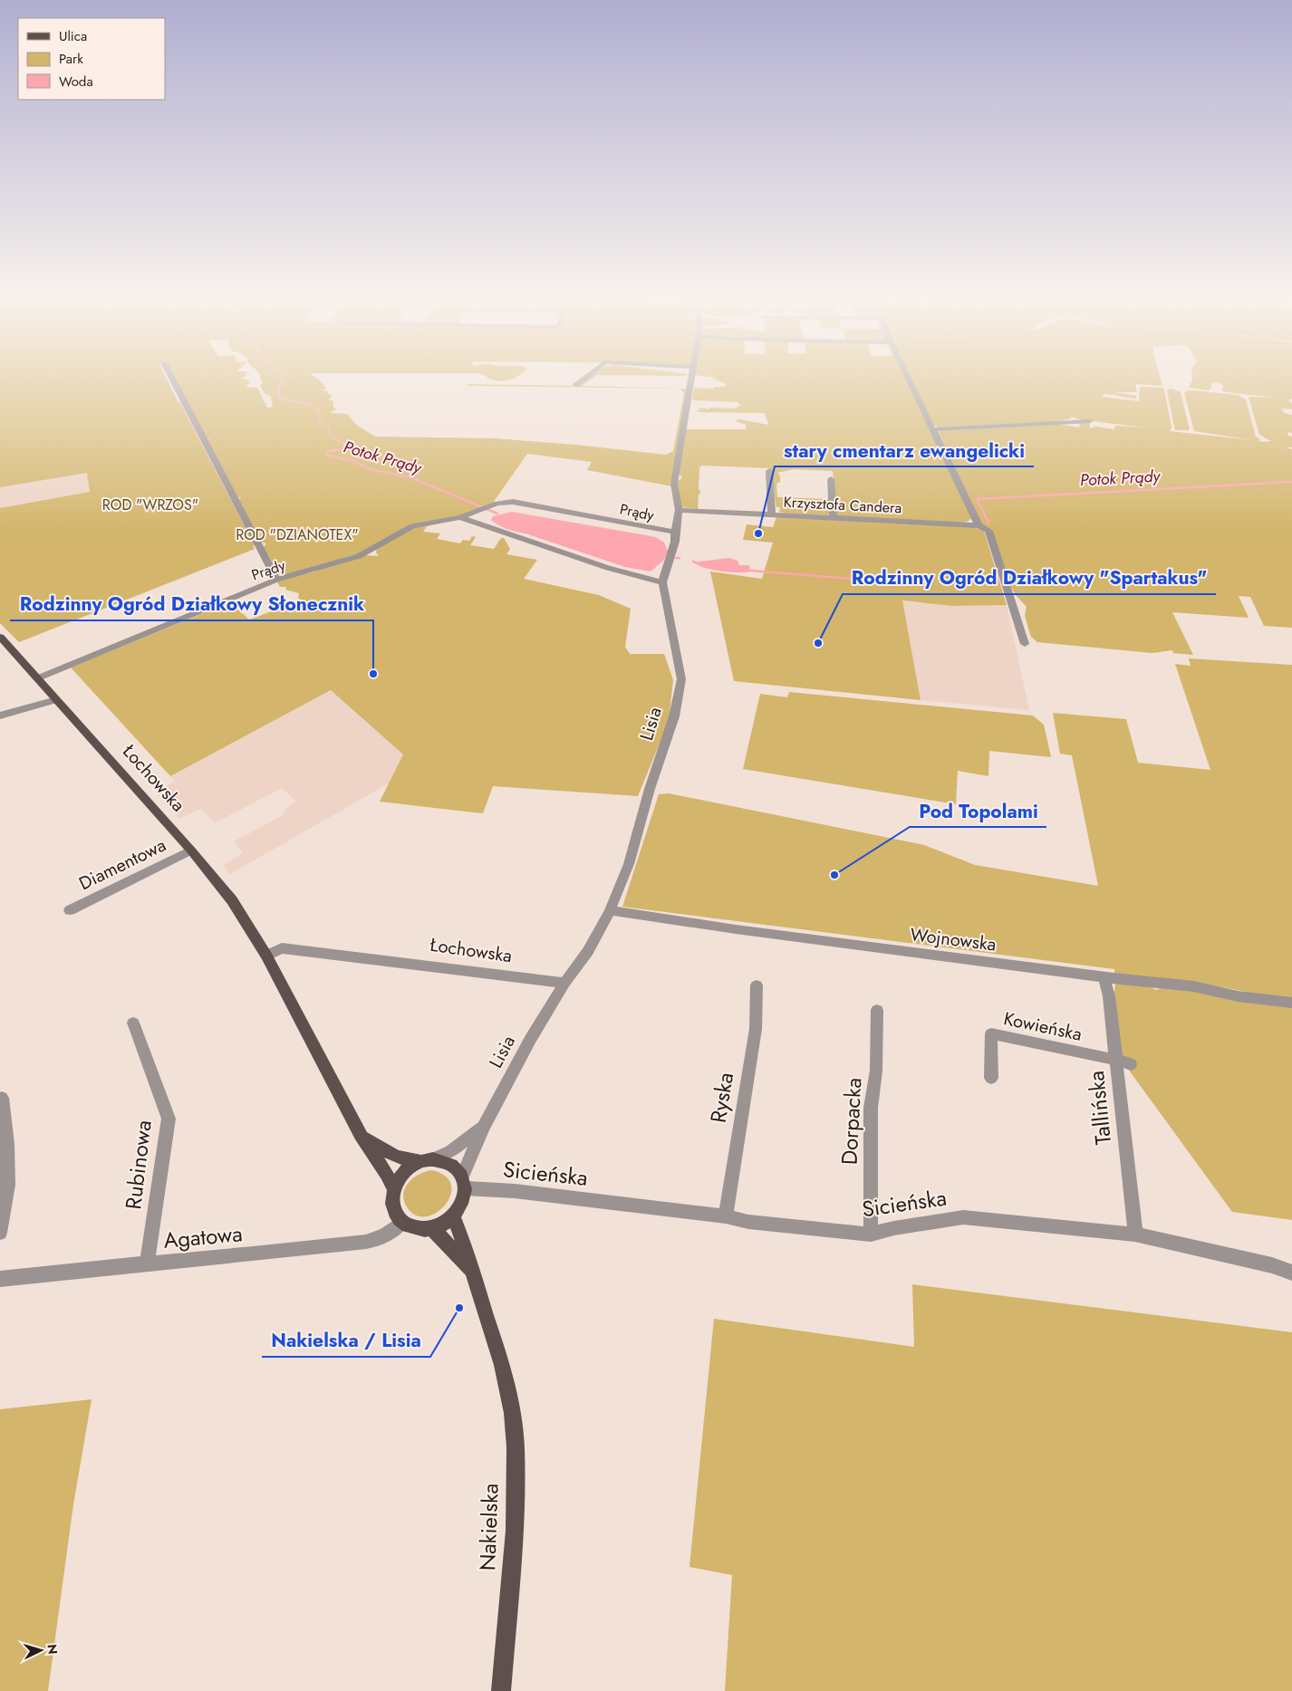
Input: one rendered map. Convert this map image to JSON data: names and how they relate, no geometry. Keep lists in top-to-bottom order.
{
  "streets": {
    "main road": ["Łochowska", "Nakielska"],
    "street": [
      "Krzysztofa Candera",
      "Prądy",
      "Lisia",
      "Diamentowa",
      "Wojnowska",
      "Kowieńska",
      "Ryska",
      "Tallińska",
      "Dorpacka",
      "Rubinowa",
      "Sicieńska",
      "Agatowa"
    ]
  },
  "crossings": [
    ["Prądy", "Lisia"],
    ["Prądy", "Łochowska"],
    ["Lisia", "Łochowska"],
    ["Lisia", "Wojnowska"],
    ["Lisia", "Sicieńska"],
    ["Lisia", "Agatowa"],
    ["Łochowska", "Diamentowa"],
    ["Łochowska", "Sicieńska"],
    ["Łochowska", "Agatowa"],
    ["Wojnowska", "Tallińska"],
    ["Kowieńska", "Tallińska"],
    ["Ryska", "Sicieńska"],
    ["Tallińska", "Sicieńska"],
    ["Dorpacka", "Sicieńska"],
    ["Rubinowa", "Agatowa"],
    ["Sicieńska", "Agatowa"]
  ],
  "water": ["Potok Prądy"],
  "parks": ["ROD \"WRZOS\"", "ROD \"DZIANOTEX\""],
  "places": [
    "stary cmentarz ewangelicki",
    "Rodzinny Ogród Działkowy \"Spartakus\"",
    "Rodzinny Ogród Działkowy Słonecznik",
    "Pod Topolami",
    "Nakielska / Lisia"
  ],
  "legend": ["Ulica", "Park", "Woda"],
  "north": "right"
}
